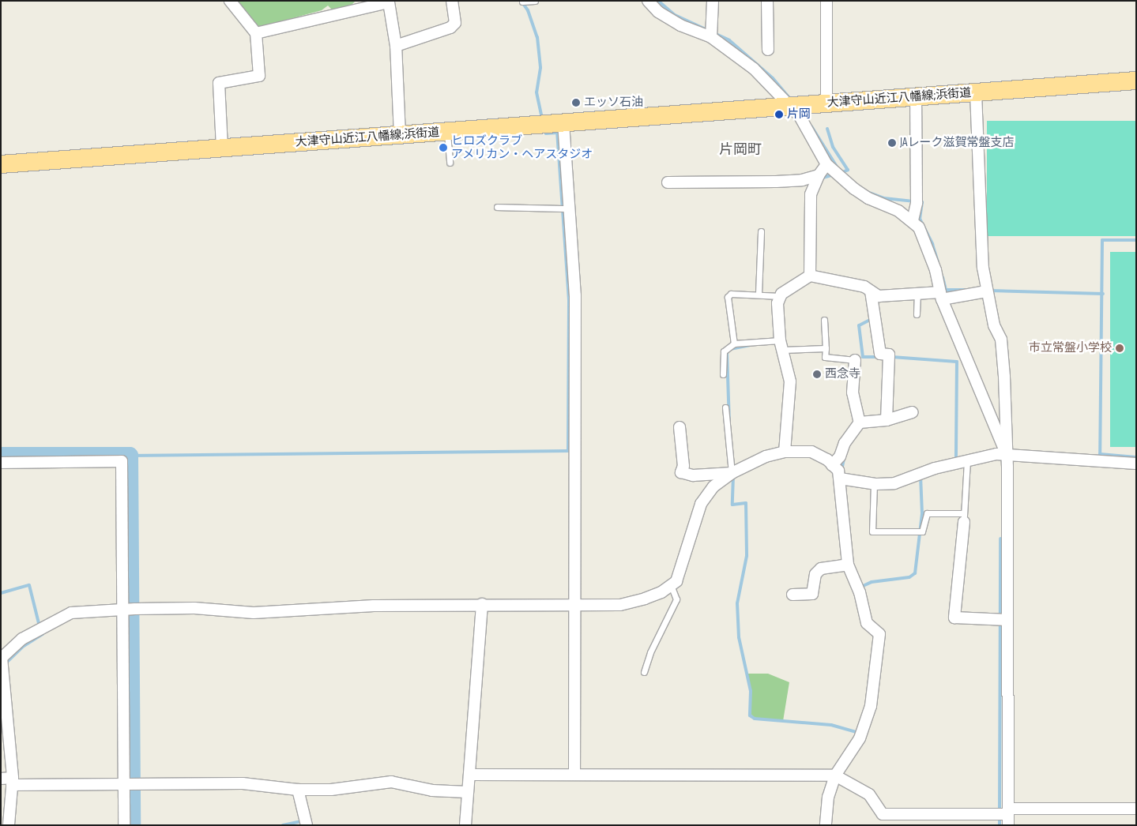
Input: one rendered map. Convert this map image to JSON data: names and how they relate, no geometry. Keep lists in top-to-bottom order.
{
  "streets": {
    "main road": ["大津守山近江八幡線;浜街道"]
  },
  "districts": ["片岡町"],
  "places": [
    "エッソ石油",
    "片岡",
    "JAレーク滋賀常盤支店",
    "ヒロズクラブ アメリカン・ヘアスタジオ",
    "市立常盤小学校",
    "西念寺"
  ]
}
